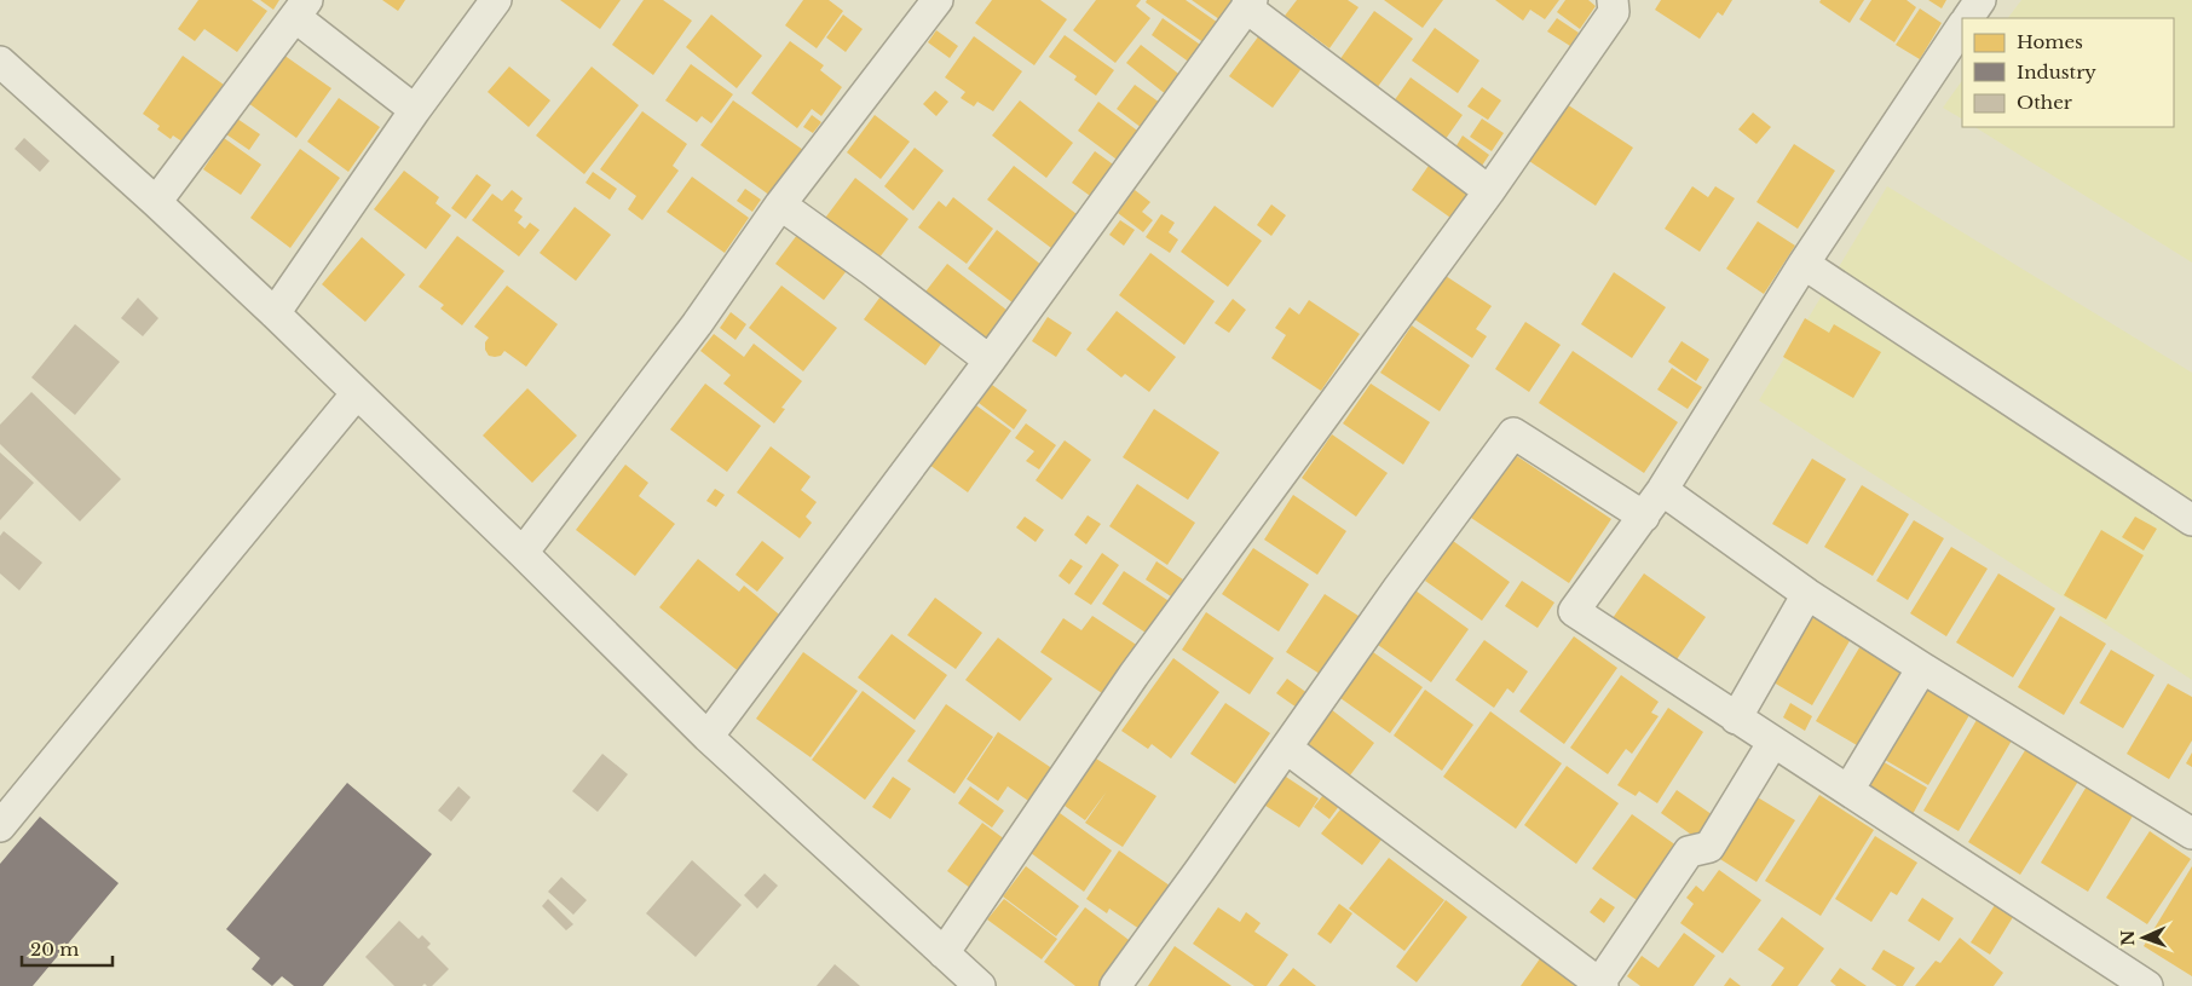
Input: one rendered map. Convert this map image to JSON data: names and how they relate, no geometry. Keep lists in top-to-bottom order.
{
  "legend": ["Homes", "Industry", "Other"],
  "scale_bar": "20 m",
  "north": "left"
}
